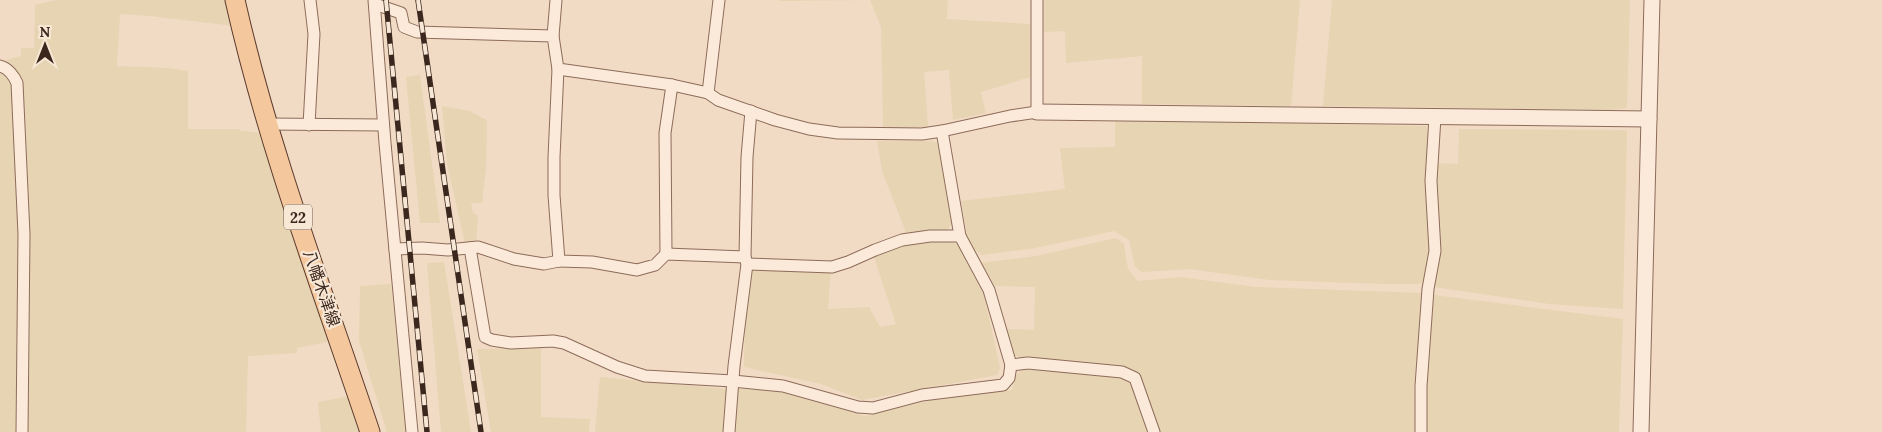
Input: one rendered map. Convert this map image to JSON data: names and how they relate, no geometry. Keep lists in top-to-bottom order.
{
  "streets": {
    "main road": ["22", "八幡木津線"]
  },
  "north": "top"
}
